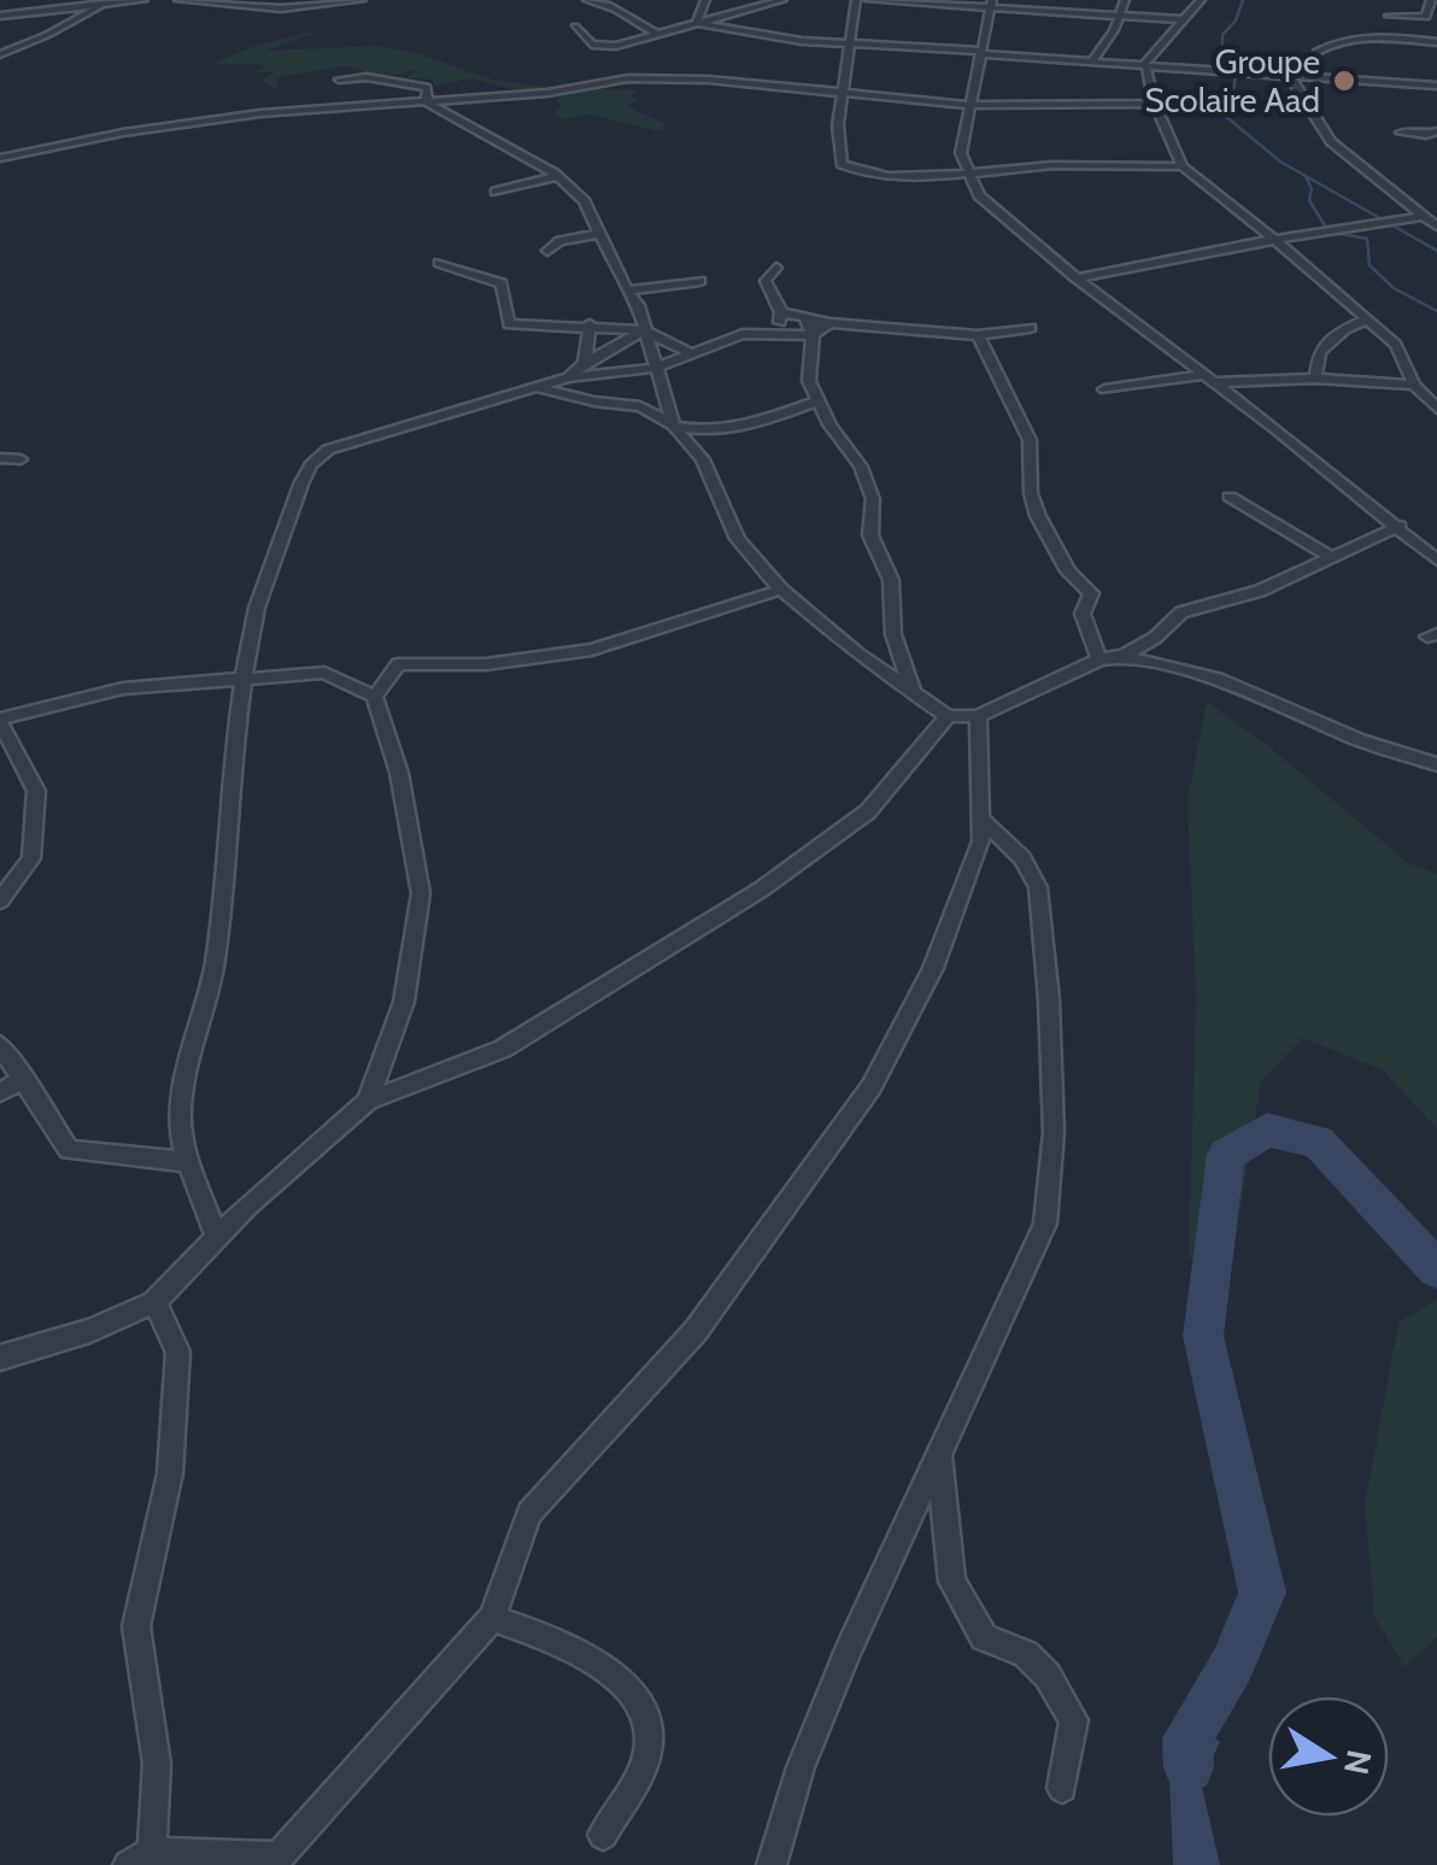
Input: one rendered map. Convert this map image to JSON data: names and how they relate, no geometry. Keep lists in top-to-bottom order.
{
  "places": ["Groupe Scolaire Aad"],
  "north": "right"
}
